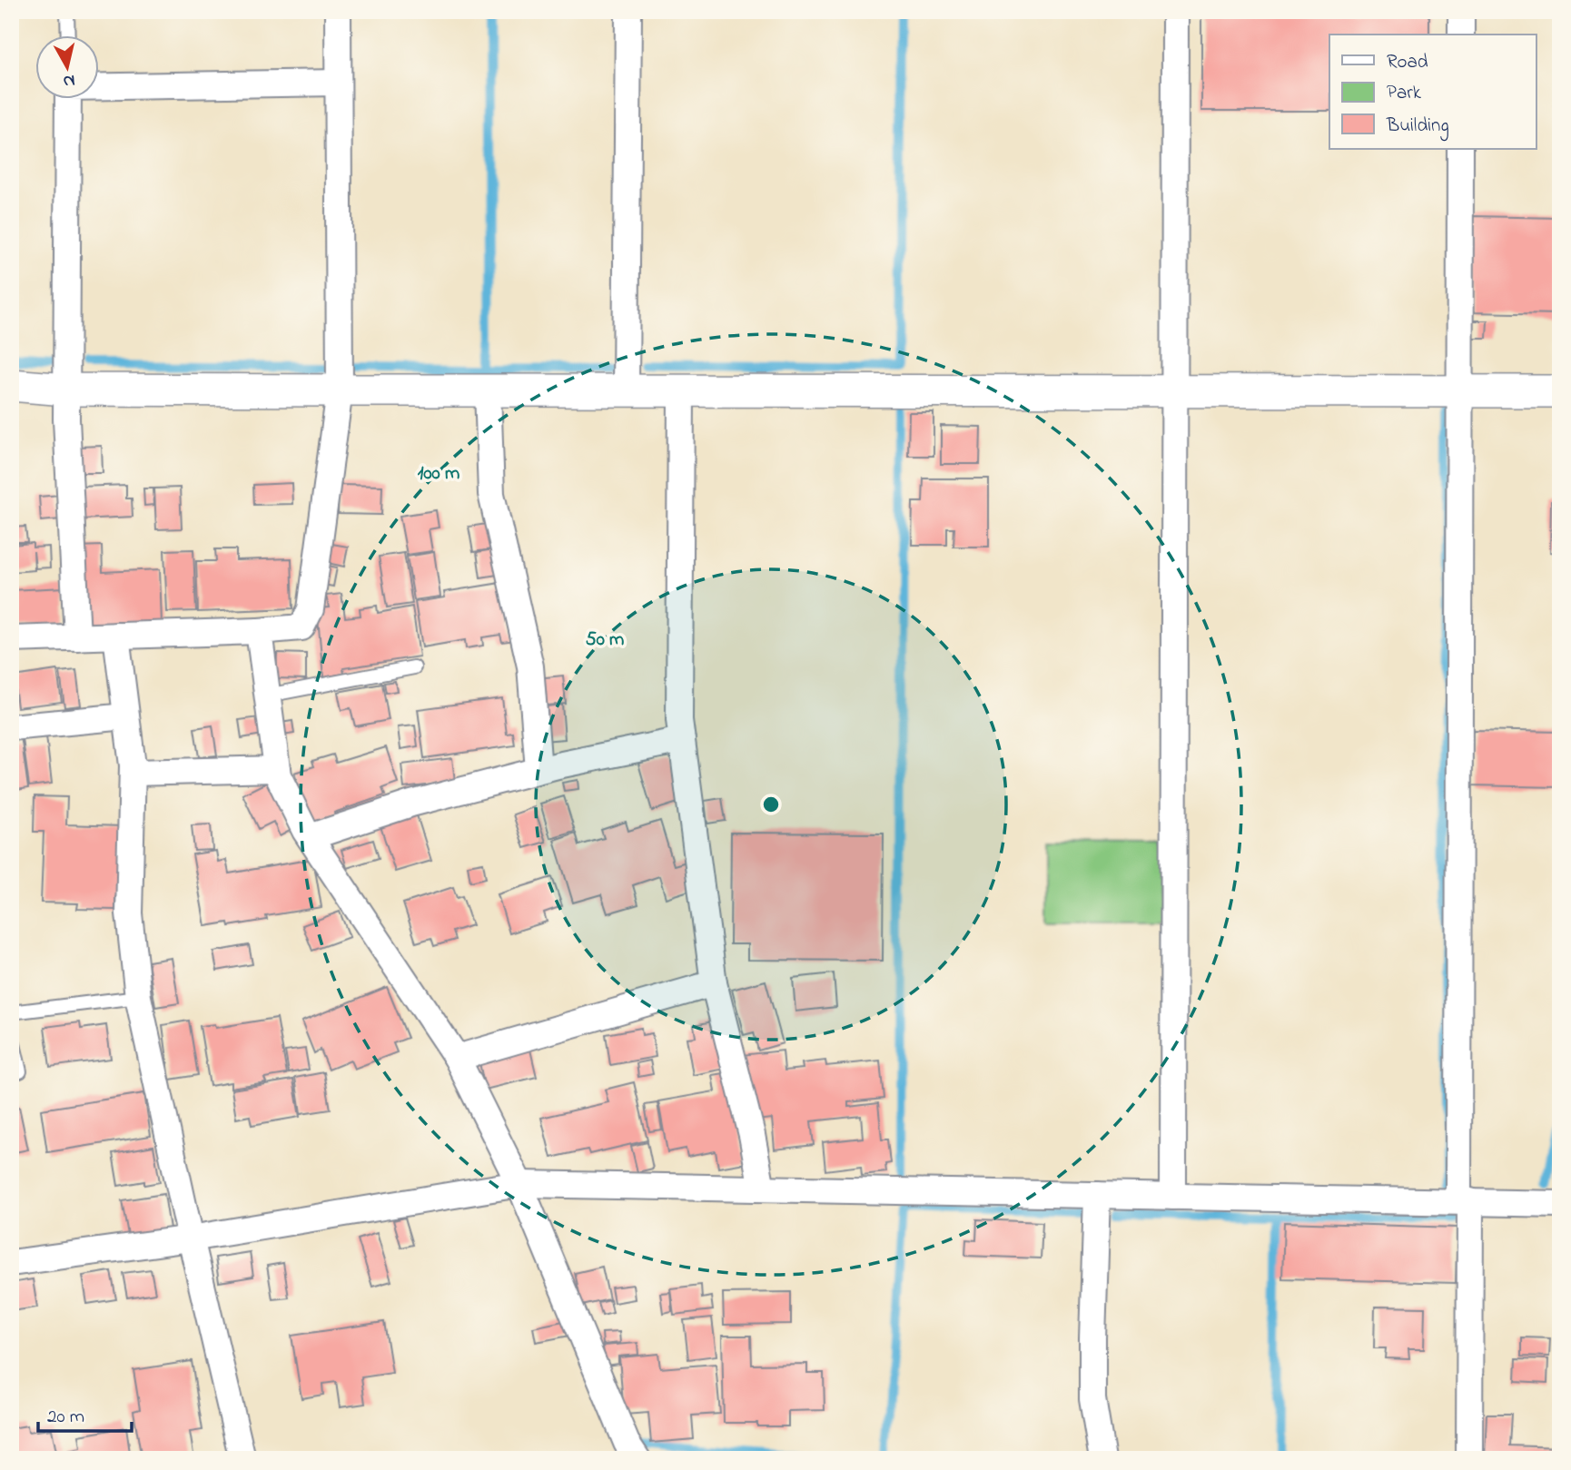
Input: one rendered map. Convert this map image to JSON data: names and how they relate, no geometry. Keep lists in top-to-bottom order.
{
  "legend": ["Road", "Park", "Building"],
  "scale_bar": "20 m",
  "north": "bottom",
  "rings": ["100 m", "50 m"]
}
